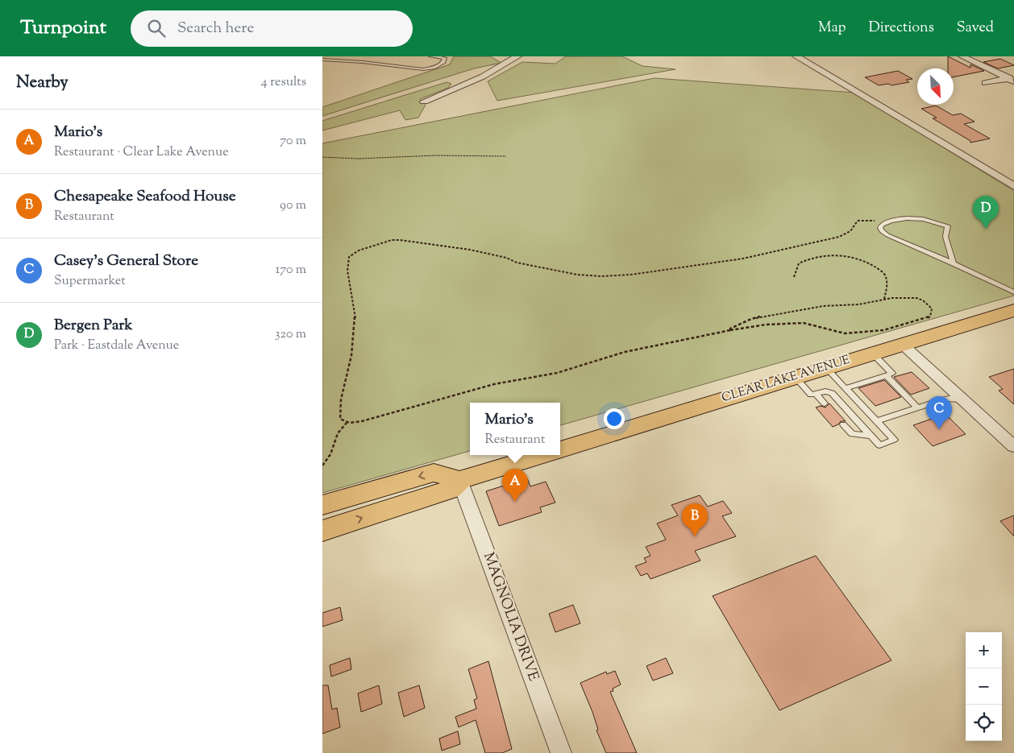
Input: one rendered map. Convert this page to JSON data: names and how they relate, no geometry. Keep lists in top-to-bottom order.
{
  "streets": {
    "main road": ["CLEAR LAKE AVENUE"],
    "street": ["MAGNOLIA DRIVE"]
  },
  "north": "bottom right",
  "page": {
    "header": "Turnpoint",
    "search": "Search here",
    "nav": ["Map", "Directions", "Saved"],
    "heading": ["Nearby", "4 results"],
    "list": [
      {
        "mark": "A",
        "name": "Mario's",
        "note": "Restaurant · Clear Lake Avenue",
        "value": "70 m"
      },
      {
        "mark": "B",
        "name": "Chesapeake Seafood House",
        "note": "Restaurant",
        "value": "90 m"
      },
      {
        "mark": "C",
        "name": "Casey's General Store",
        "note": "Supermarket",
        "value": "170 m"
      },
      {
        "mark": "D",
        "name": "Bergen Park",
        "note": "Park · Eastdale Avenue",
        "value": "320 m"
      }
    ],
    "pins": [
      "D",
      "C",
      "A",
      "B"
    ],
    "popup": ["Mario's", "Restaurant"],
    "map_buttons": ["+", "−"]
  }
}
